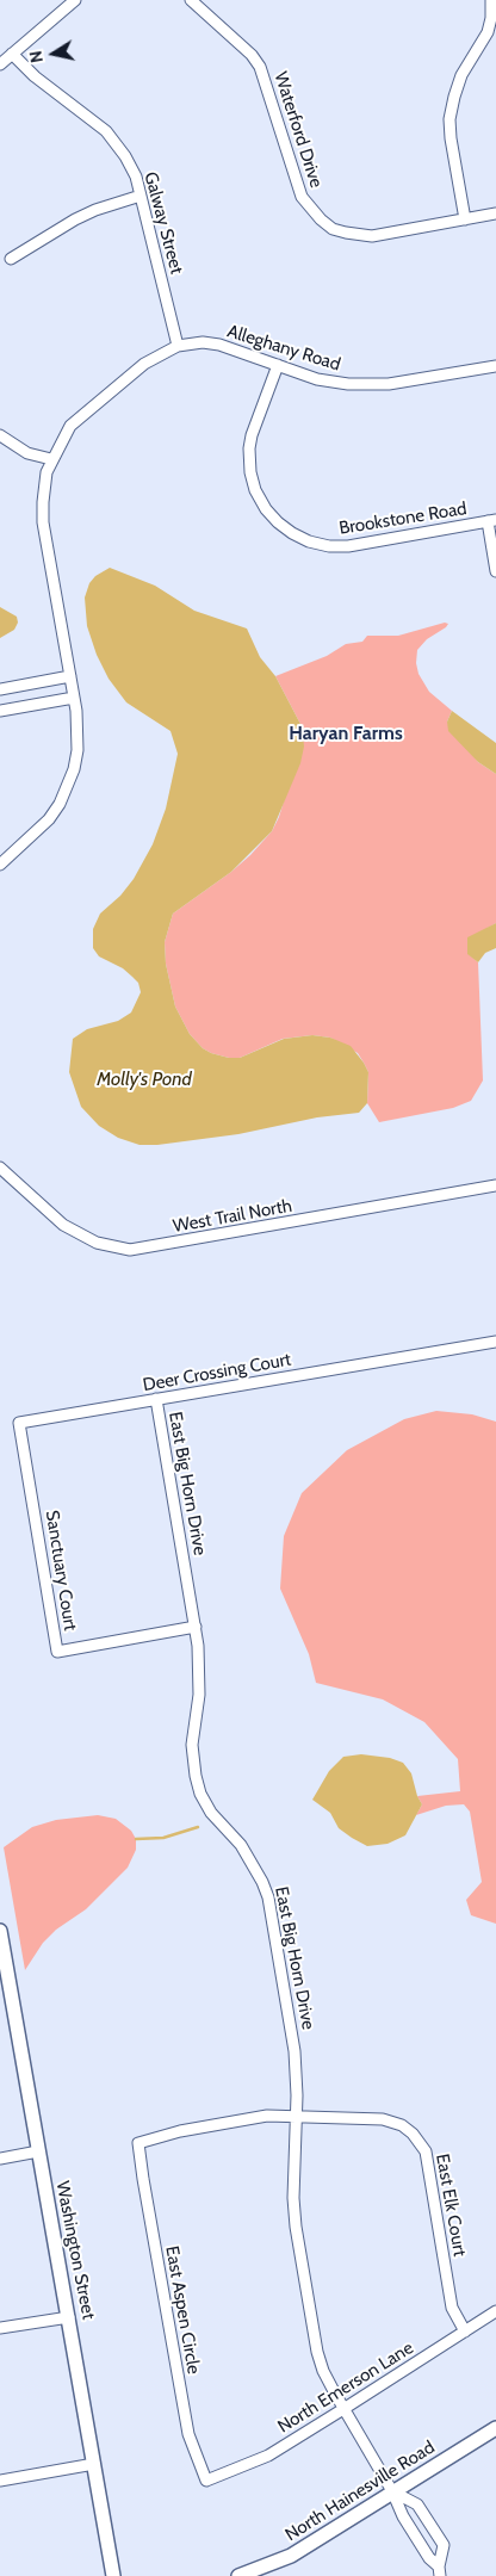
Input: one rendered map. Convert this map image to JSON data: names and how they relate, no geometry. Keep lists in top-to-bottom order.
{
  "streets": {
    "main road": ["Washington Street", "North Hainesville Road"],
    "street": [
      "Waterford Drive",
      "Galway Street",
      "Alleghany Road",
      "Brookstone Road",
      "West Trail North",
      "Deer Crossing Court",
      "East Big Horn Drive",
      "Sanctuary Court",
      "East Elk Court",
      "East Aspen Circle",
      "North Emerson Lane"
    ]
  },
  "crossings": [
    ["Galway Street", "Alleghany Road"],
    ["Alleghany Road", "Brookstone Road"],
    ["Deer Crossing Court", "East Big Horn Drive"],
    ["Deer Crossing Court", "Sanctuary Court"],
    ["East Big Horn Drive", "Sanctuary Court"],
    ["East Big Horn Drive", "East Elk Court"],
    ["East Big Horn Drive", "North Emerson Lane"],
    ["East Big Horn Drive", "North Hainesville Road"],
    ["East Elk Court", "East Aspen Circle"],
    ["East Elk Court", "North Emerson Lane"],
    ["East Aspen Circle", "North Emerson Lane"]
  ],
  "districts": ["Haryan Farms"],
  "water": ["Molly's Pond"],
  "north": "left"
}
